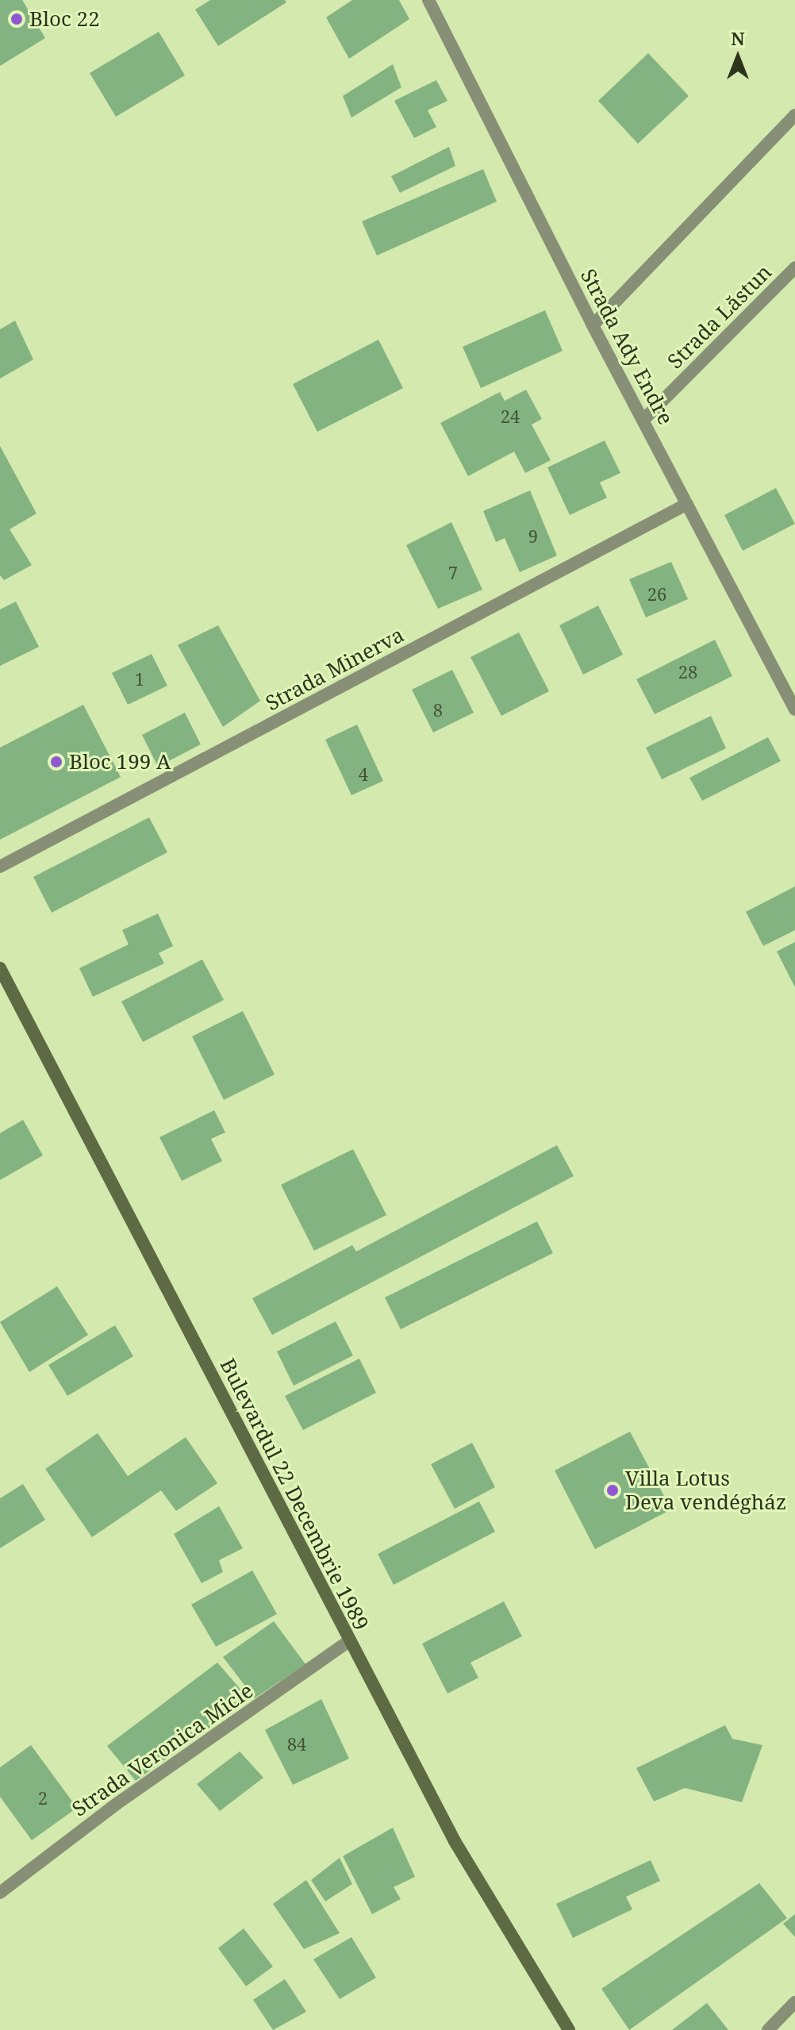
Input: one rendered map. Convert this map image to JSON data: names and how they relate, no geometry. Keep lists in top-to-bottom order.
{
  "streets": {
    "main road": ["Bulevardul 22 Decembrie 1989"],
    "street": [
      "Strada Lăstun",
      "Strada Ady Endre",
      "Strada Minerva",
      "Strada Veronica Micle"
    ]
  },
  "crossings": [
    ["Strada Lăstun", "Strada Ady Endre"],
    ["Strada Ady Endre", "Strada Minerva"],
    ["Bulevardul 22 Decembrie 1989", "Strada Veronica Micle"]
  ],
  "places": ["Bloc 22", "Bloc 199 A", "Villa Lotus Deva vendégház"],
  "house_numbers": [
    "24",
    "9",
    "7",
    "26",
    "28",
    "1",
    "8",
    "4",
    "84",
    "2"
  ],
  "north": "top"
}
